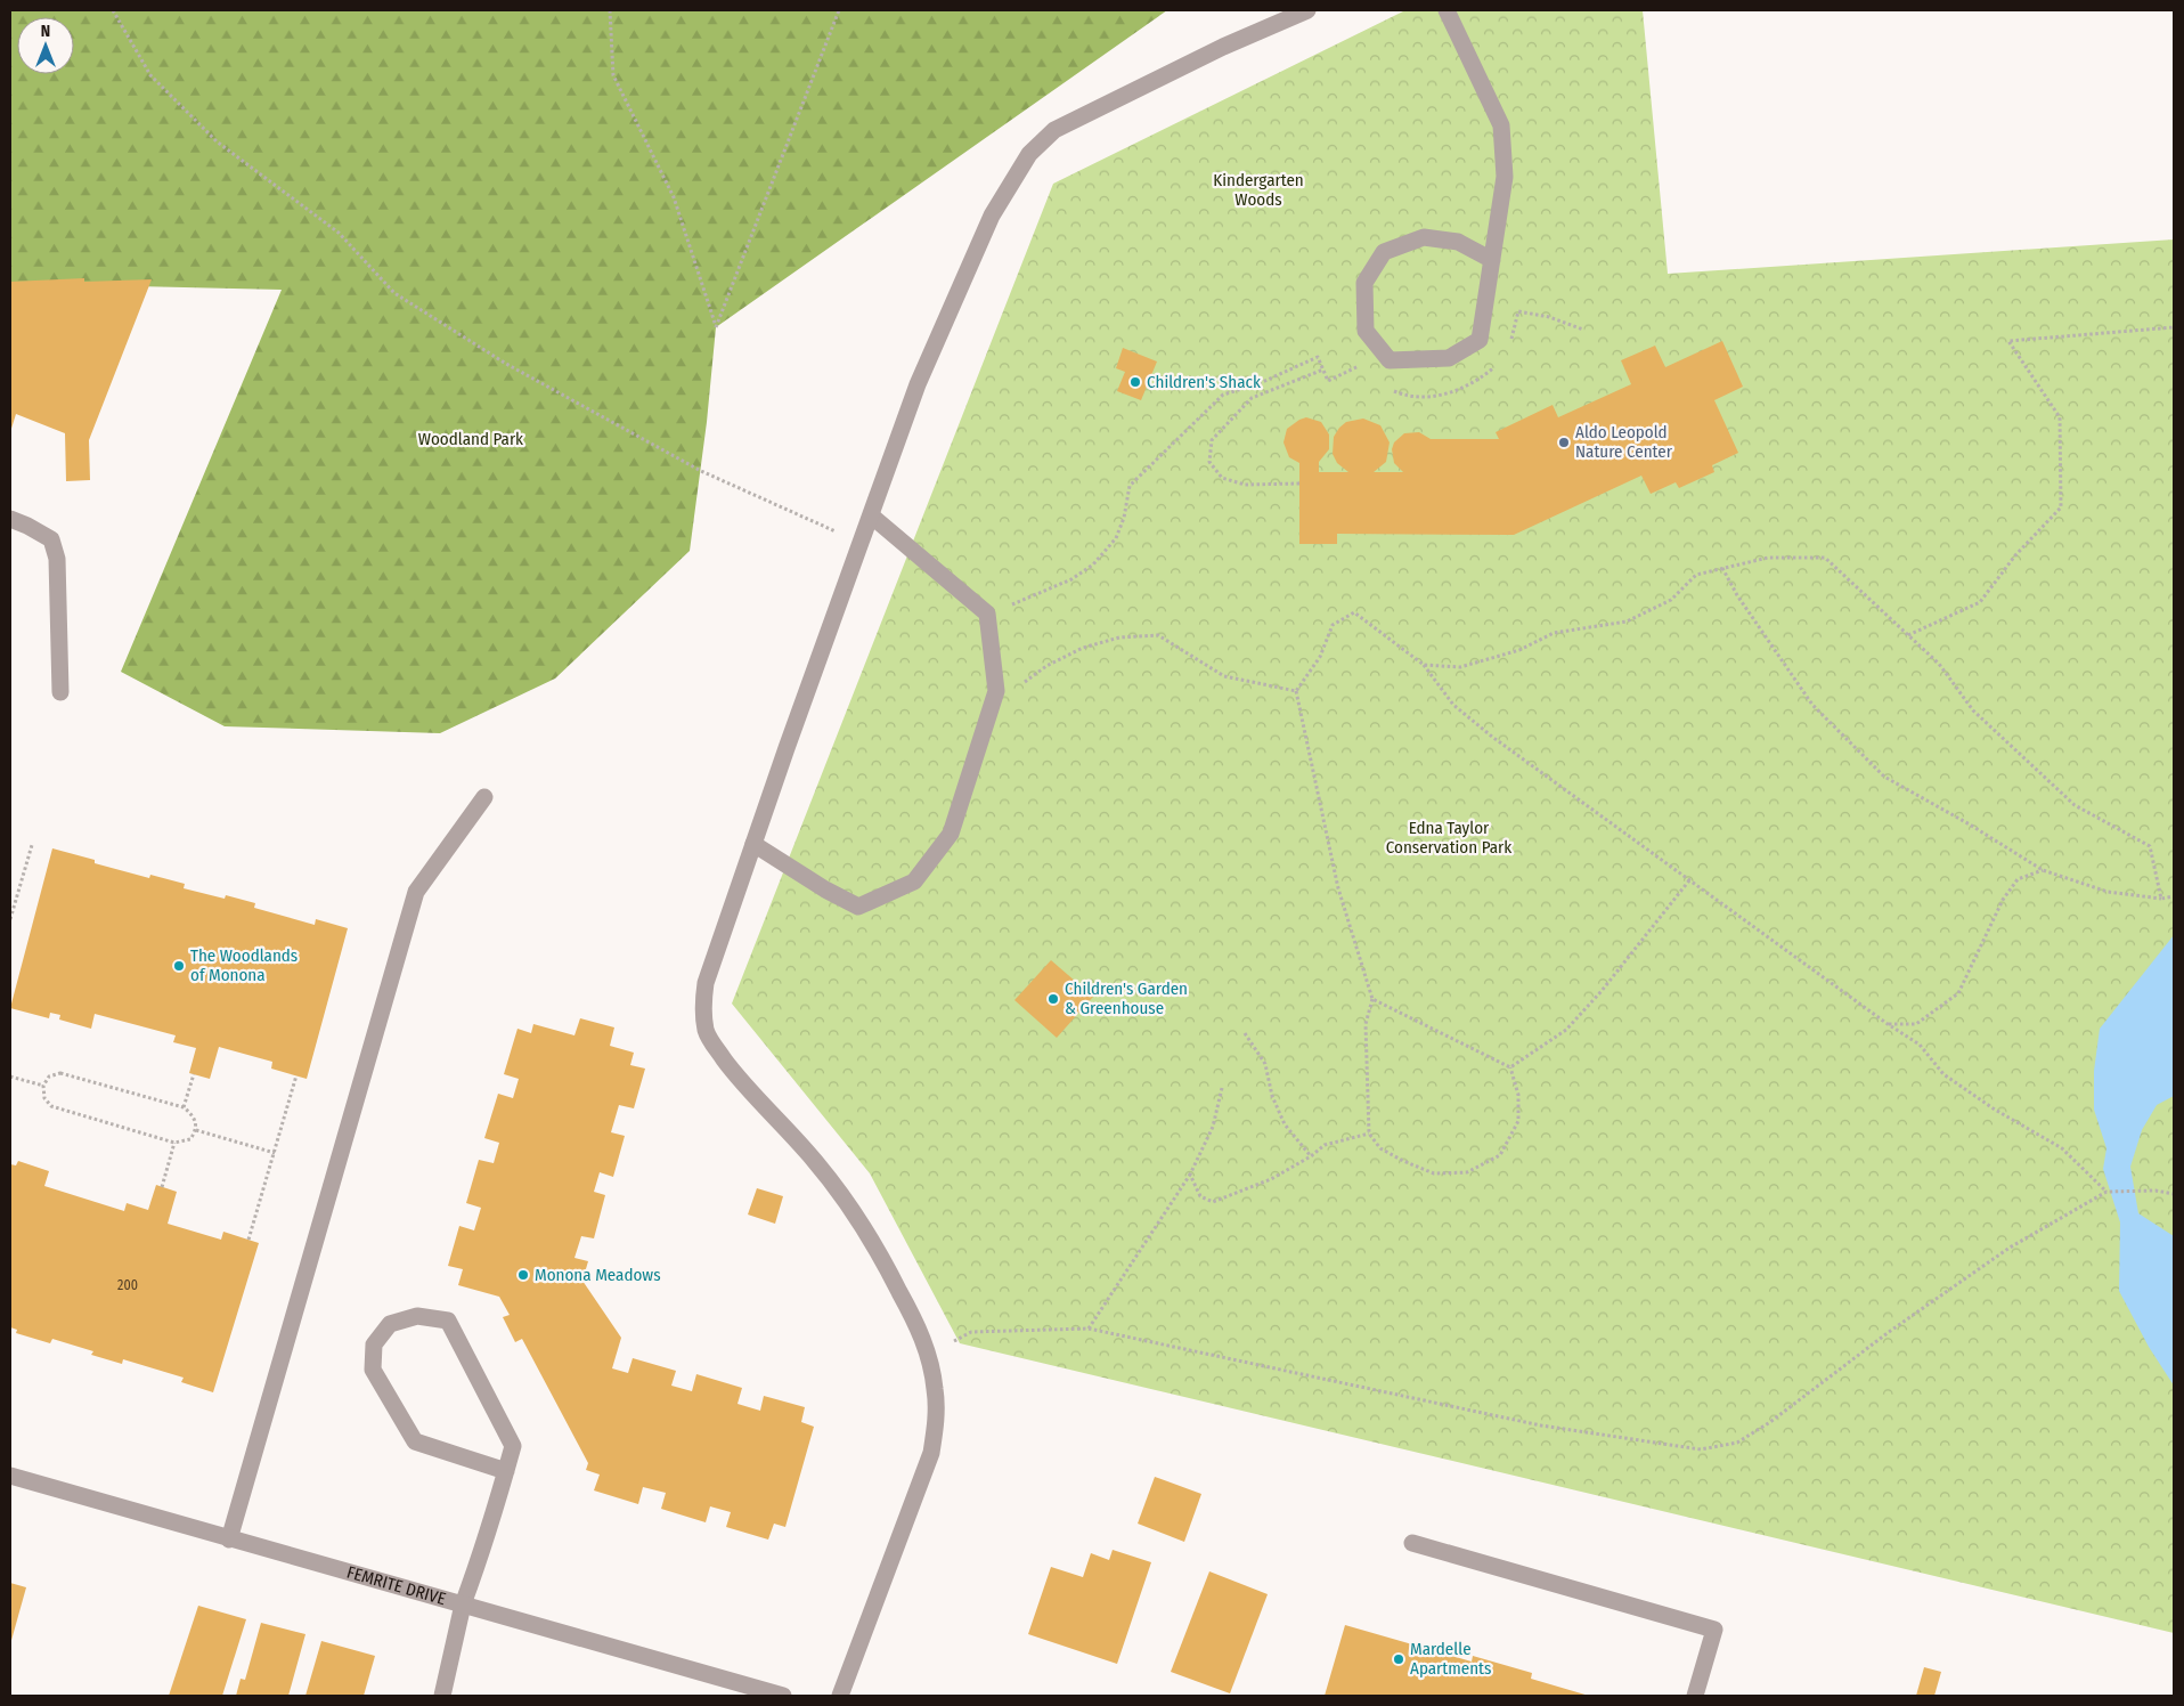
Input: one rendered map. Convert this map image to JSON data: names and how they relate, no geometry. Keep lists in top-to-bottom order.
{
  "streets": {
    "street": ["FEMRITE DRIVE"]
  },
  "parks": ["Kindergarten Woods", "Woodland Park", "Edna Taylor Conservation Park"],
  "places": [
    "Children's Shack",
    "Aldo Leopold Nature Center",
    "The Woodlands of Monona",
    "Children's Garden & Greenhouse",
    "Monona Meadows",
    "Mardelle Apartments"
  ],
  "house_numbers": ["200"],
  "north": "top"
}
